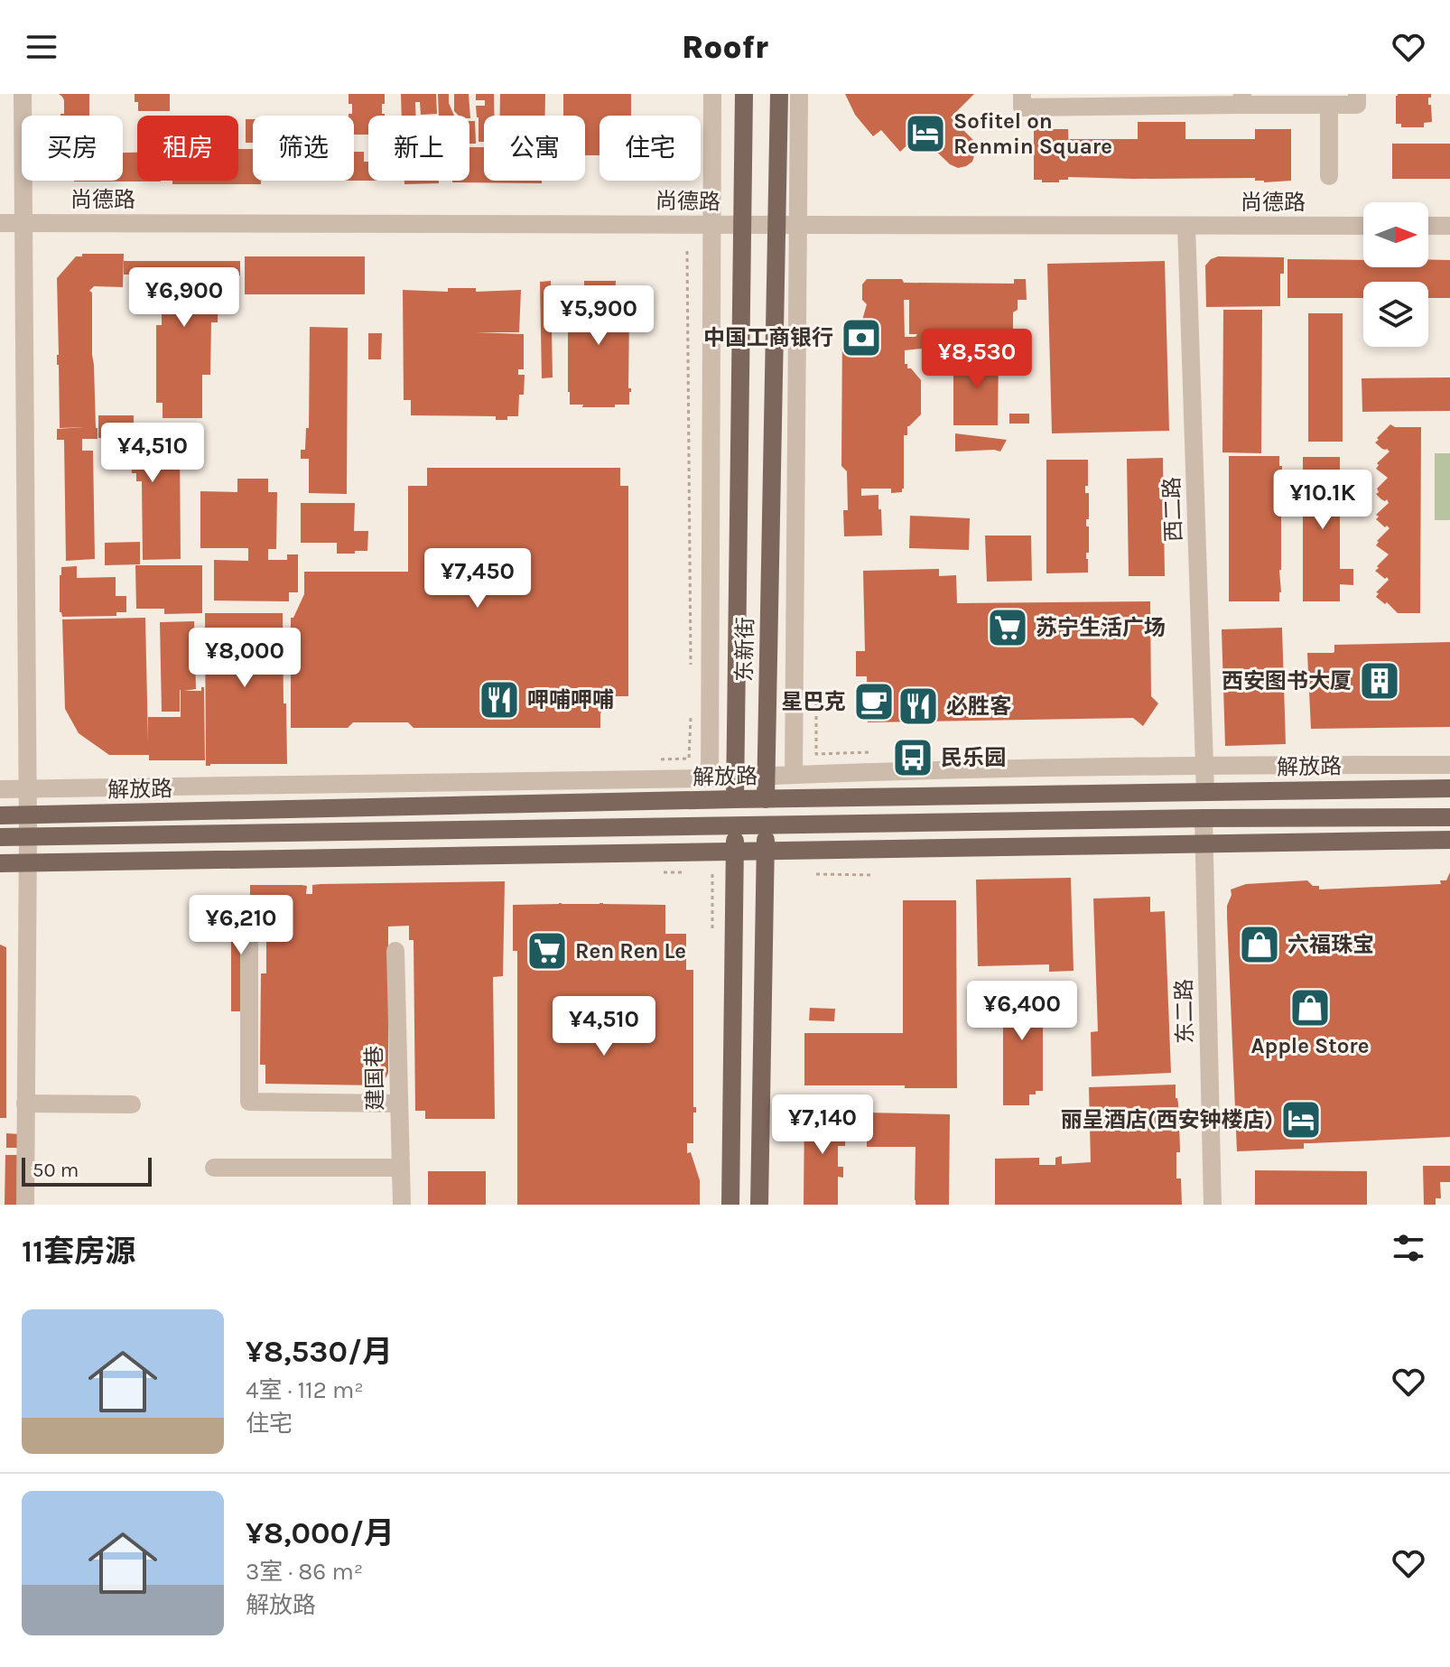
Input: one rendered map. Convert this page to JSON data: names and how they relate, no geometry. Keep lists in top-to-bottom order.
{
  "streets": {
    "main road": ["东新街", "解放路"],
    "street": [
      "尚德路",
      "西二路",
      "东二路",
      "建国巷"
    ]
  },
  "crossings": [
    ["尚德路", "西二路"],
    ["尚德路", "东新街"],
    ["西二路", "解放路"],
    ["东新街", "解放路"],
    ["解放路", "东二路"]
  ],
  "places": {
    "hotel": ["Sofitel on Renmin Square", "丽呈酒店(西安钟楼店)"],
    "bank": ["中国工商银行"],
    "supermarket": ["苏宁生活广场", "Ren Ren Le"],
    "building": ["西安图书大厦"],
    "restaurant": ["呷哺呷哺", "必胜客"],
    "cafe": ["星巴克"],
    "bus stop": ["民乐园"],
    "shop": ["六福珠宝", "Apple Store"]
  },
  "scale_bar": "50 m",
  "north": "right",
  "page": {
    "header": "Roofr",
    "chip": [
      "买房",
      "租房",
      "筛选",
      "新上",
      "公寓",
      "住宅"
    ],
    "price": [
      "¥6,900",
      "¥5,900",
      "¥8,530",
      "¥4,510",
      "¥10.1K",
      "¥7,450",
      "¥8,000",
      "¥6,210",
      "¥6,400",
      "¥4,510",
      "¥7,140"
    ],
    "scale": "50 m",
    "heading": "11套房源",
    "list": [
      {
        "name": "¥8,530/月",
        "note": "4室 · 112 m² · 住宅"
      },
      {
        "name": "¥8,000/月",
        "note": "3室 · 86 m² · 解放路"
      }
    ]
  }
}
